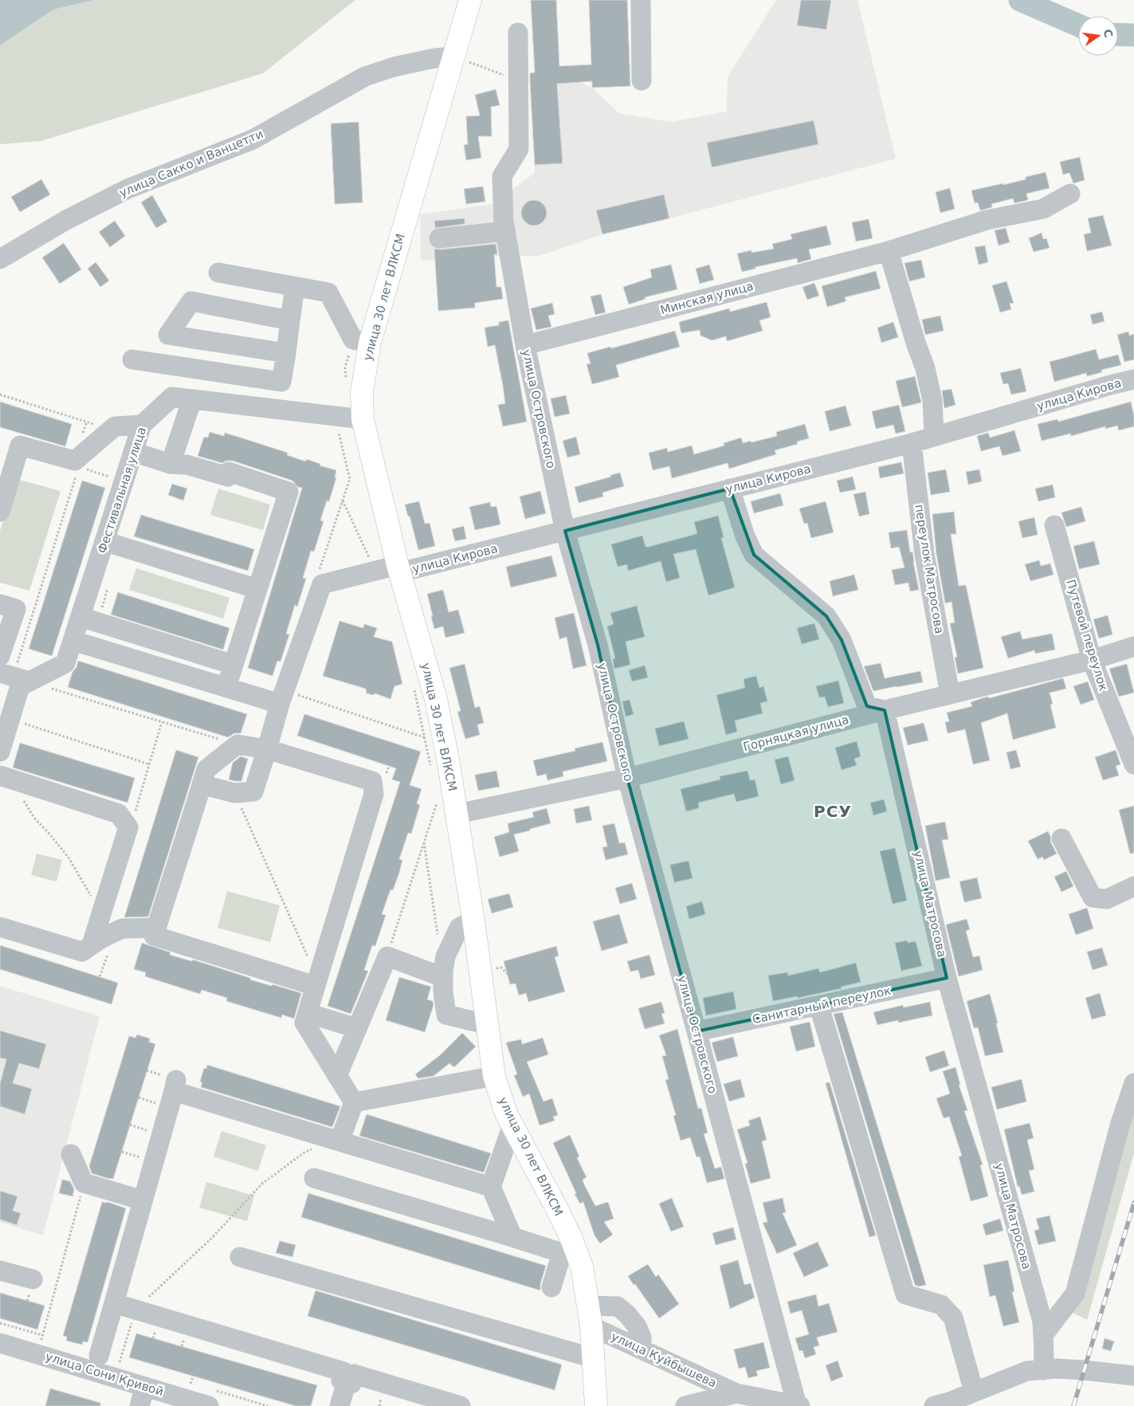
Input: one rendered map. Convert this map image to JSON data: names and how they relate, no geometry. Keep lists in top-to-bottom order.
{
  "streets": {
    "main road": ["улица 30 лет ВЛКСМ"],
    "street": [
      "улица Сакко и Ванцетти",
      "Минская улица",
      "улица Кирова",
      "улица Островского",
      "Фестивальная улица",
      "переулок Матросова",
      "Путевой переулок",
      "Горняцкая улица",
      "улица Матросова",
      "Санитарный переулок",
      "улица Куйбышева",
      "улица Сони Кривой"
    ]
  },
  "crossings": [
    ["улица Сакко и Ванцетти", "улица 30 лет ВЛКСМ"],
    ["улица 30 лет ВЛКСМ", "улица Кирова"],
    ["улица 30 лет ВЛКСМ", "Фестивальная улица"],
    ["улица 30 лет ВЛКСМ", "Горняцкая улица"],
    ["улица 30 лет ВЛКСМ", "улица Куйбышева"],
    ["Минская улица", "улица Островского"],
    ["улица Кирова", "улица Островского"],
    ["улица Кирова", "переулок Матросова"],
    ["улица Островского", "Горняцкая улица"],
    ["улица Островского", "Санитарный переулок"],
    ["улица Островского", "улица Куйбышева"],
    ["переулок Матросова", "Горняцкая улица"],
    ["Путевой переулок", "Горняцкая улица"],
    ["Горняцкая улица", "улица Матросова"],
    ["улица Матросова", "Санитарный переулок"]
  ],
  "districts": ["РСУ"],
  "north": "right"
}
